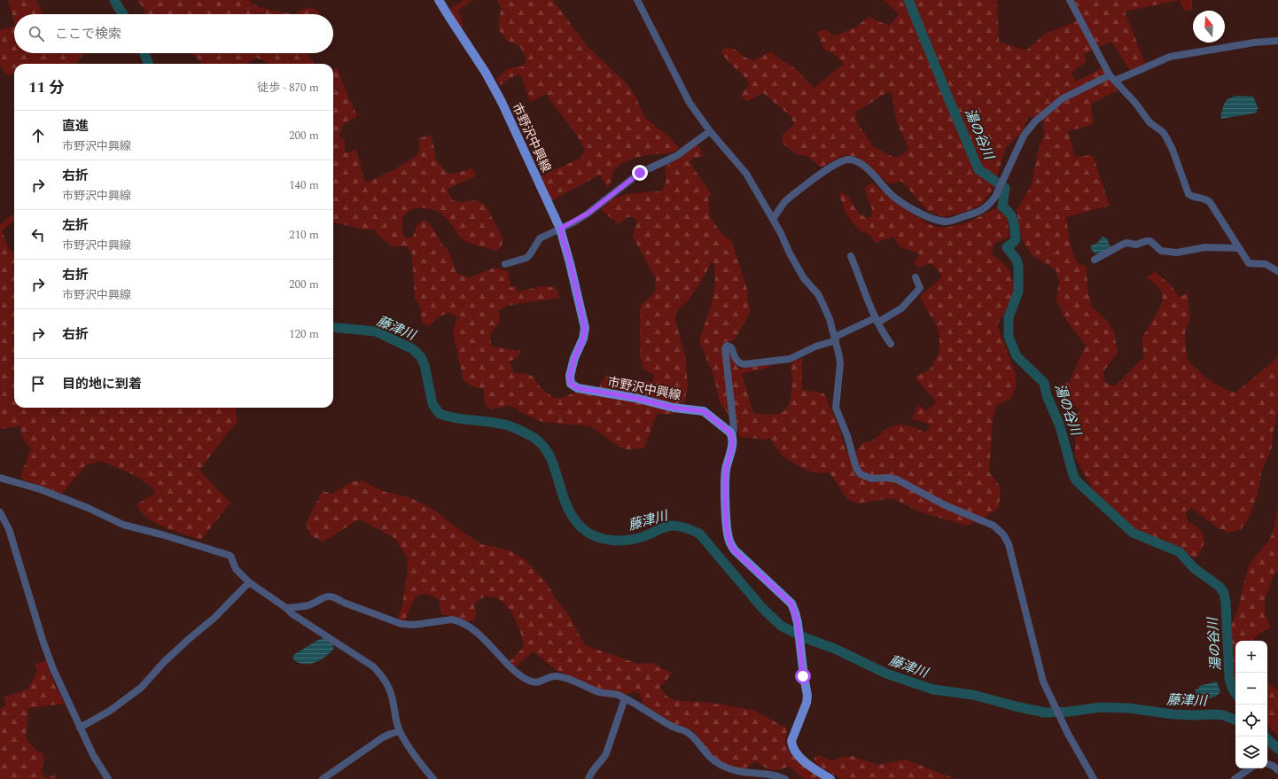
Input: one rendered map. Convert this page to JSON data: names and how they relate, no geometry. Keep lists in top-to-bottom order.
{
  "streets": {
    "main road": ["市野沢中興線"]
  },
  "water": ["湯の谷川", "藤津川"],
  "north": "top",
  "page": {
    "search": "ここで検索",
    "heading": ["11 分", "徒歩 · 870 m"],
    "list": [
      ["直進", "市野沢中興線", "200 m"],
      ["右折", "市野沢中興線", "140 m"],
      ["左折", "市野沢中興線", "210 m"],
      ["右折", "市野沢中興線", "200 m"],
      ["右折", "120 m"],
      "目的地に到着"
    ],
    "map_buttons": ["+", "−"]
  }
}
